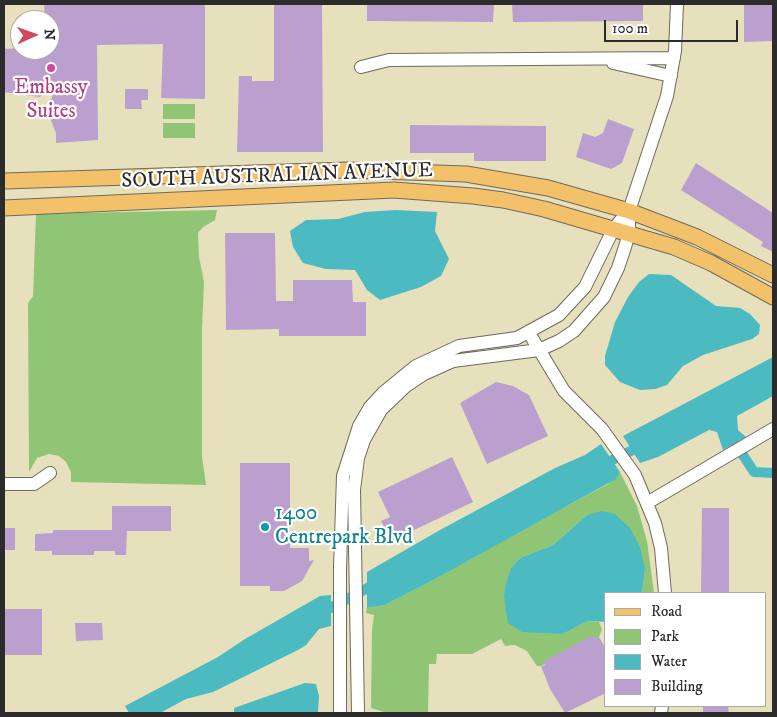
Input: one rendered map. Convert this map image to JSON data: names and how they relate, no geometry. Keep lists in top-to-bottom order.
{
  "streets": {
    "main road": ["SOUTH AUSTRALIAN AVENUE"]
  },
  "places": ["Embassy Suites", "1400 Centrepark Blvd"],
  "legend": [
    "Road",
    "Park",
    "Water",
    "Building"
  ],
  "scale_bar": "100 m",
  "north": "right"
}
